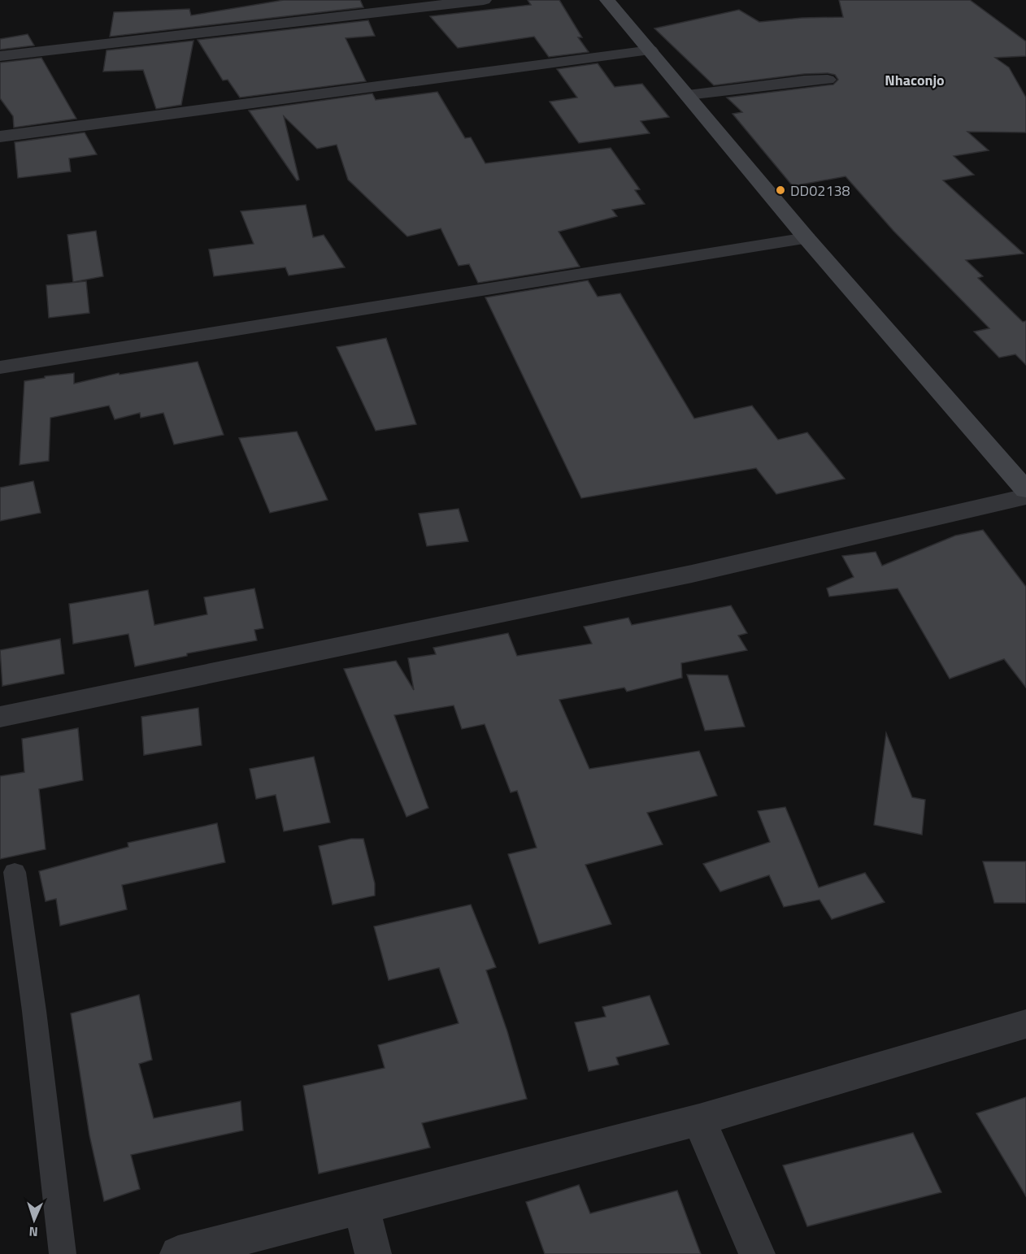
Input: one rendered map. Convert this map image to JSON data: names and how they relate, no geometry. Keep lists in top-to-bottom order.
{
  "districts": ["Nhaconjo"],
  "places": ["DD02138"],
  "north": "bottom"
}
